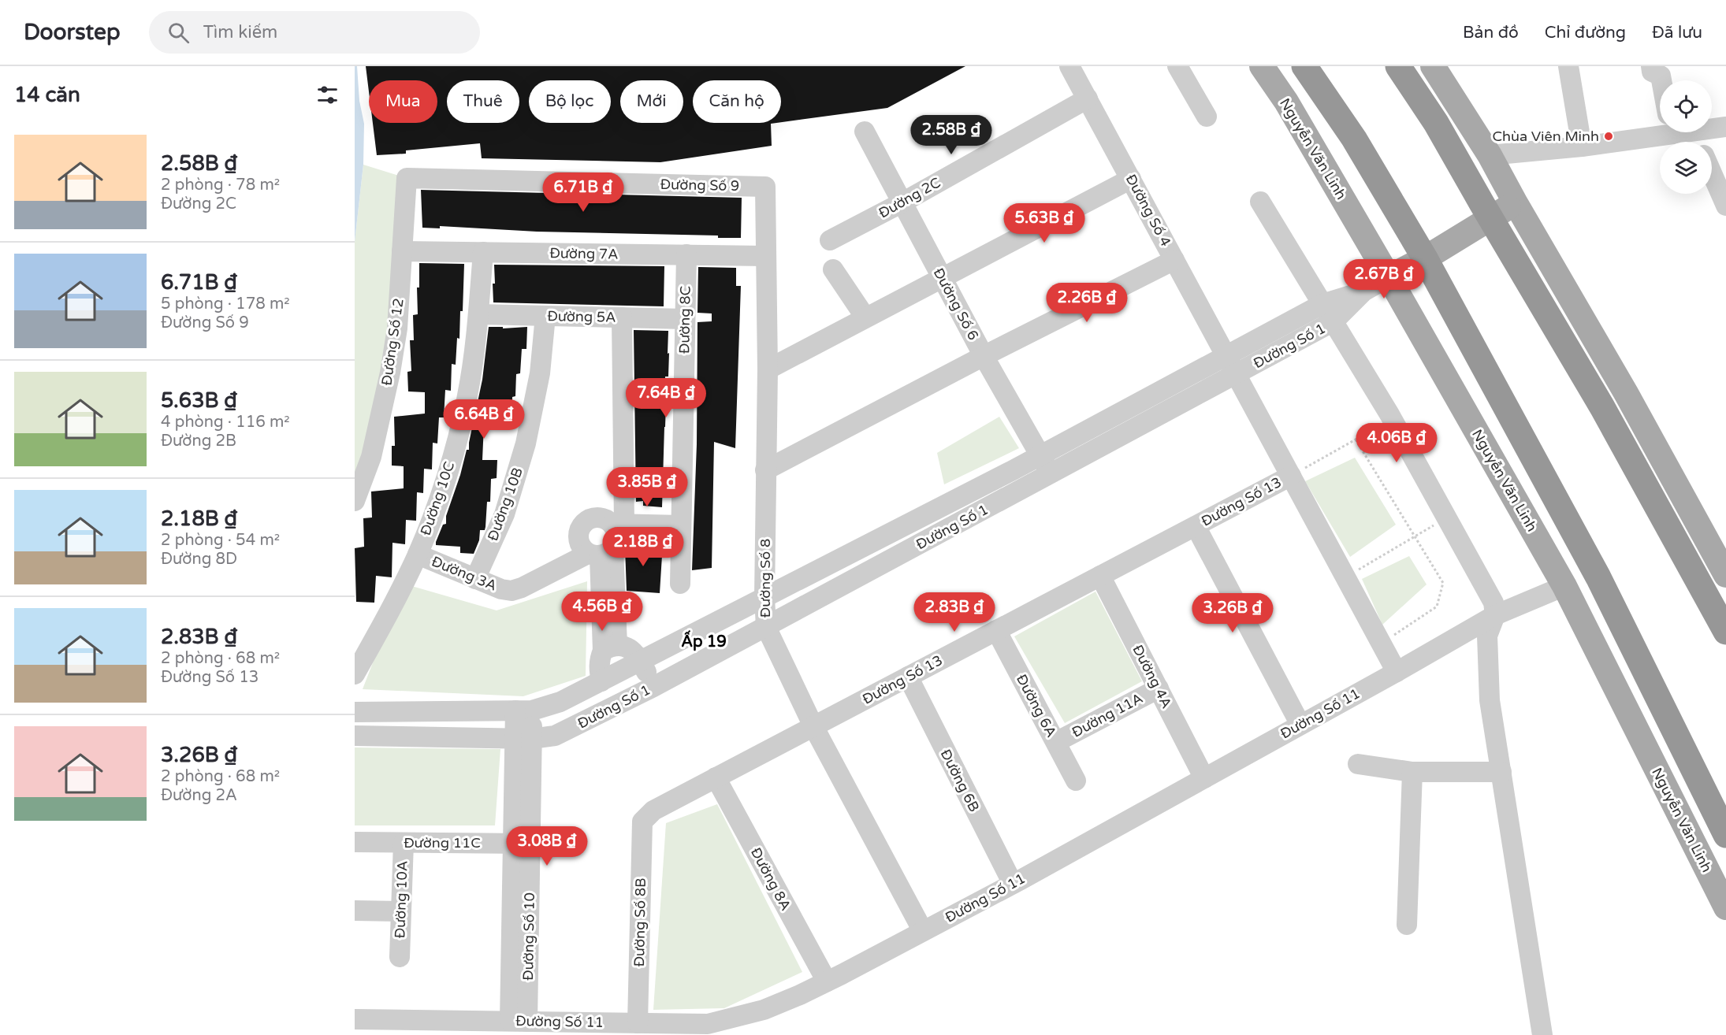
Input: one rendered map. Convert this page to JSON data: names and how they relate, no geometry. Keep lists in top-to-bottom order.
{
  "streets": {
    "main road": ["Nguyễn Văn Linh"],
    "street": [
      "Đường Số 9",
      "Đường 2C",
      "Đường Số 4",
      "Đường 7A",
      "Đường Số 6",
      "Đường 5A",
      "Đường 8C",
      "Đường Số 12",
      "Đường Số 1",
      "Đường 10C",
      "Đường Số 13",
      "Đường 10B",
      "Đường 3A",
      "Đường Số 8",
      "Đường 4A",
      "Đường 6A",
      "Đường Số 11",
      "Đường 11A",
      "Đường 6B",
      "Đường 11C",
      "Đường 8A",
      "Đường 10A",
      "Đường Số 8B",
      "Đường Số 10"
    ]
  },
  "crossings": [
    ["Nguyễn Văn Linh", "Đường Số 11"],
    ["Đường Số 9", "Đường Số 12"],
    ["Đường Số 9", "Đường Số 8"],
    ["Đường 2C", "Đường Số 4"],
    ["Đường 2C", "Đường Số 6"],
    ["Đường Số 4", "Đường Số 1"],
    ["Đường Số 4", "Đường Số 13"],
    ["Đường Số 4", "Đường Số 11"],
    ["Đường 7A", "Đường 8C"],
    ["Đường 7A", "Đường Số 12"],
    ["Đường 7A", "Đường 10C"],
    ["Đường 7A", "Đường Số 8"],
    ["Đường Số 6", "Đường Số 1"],
    ["Đường 5A", "Đường 8C"],
    ["Đường 5A", "Đường 10C"],
    ["Đường 5A", "Đường 10B"],
    ["Đường Số 1", "Đường Số 8"],
    ["Đường Số 1", "Đường Số 10"],
    ["Đường 10C", "Đường 3A"],
    ["Đường Số 13", "Đường Số 8"],
    ["Đường Số 13", "Đường 4A"],
    ["Đường Số 13", "Đường 6A"],
    ["Đường Số 13", "Đường 6B"],
    ["Đường Số 13", "Đường 8A"],
    ["Đường Số 13", "Đường Số 8B"],
    ["Đường 10B", "Đường 3A"],
    ["Đường Số 8", "Đường Số 11"],
    ["Đường 4A", "Đường Số 11"],
    ["Đường 4A", "Đường 11A"],
    ["Đường 6A", "Đường 11A"],
    ["Đường Số 11", "Đường 6B"],
    ["Đường Số 11", "Đường 8A"],
    ["Đường Số 11", "Đường Số 8B"],
    ["Đường Số 11", "Đường Số 10"],
    ["Đường 11C", "Đường 10A"],
    ["Đường 11C", "Đường Số 10"]
  ],
  "districts": ["Ấp 19"],
  "places": ["Chùa Viên Minh"],
  "page": {
    "header": "Doorstep",
    "search": "Tìm kiếm",
    "nav": ["Bản đồ", "Chỉ đường", "Đã lưu"],
    "heading": "14 căn",
    "chip": [
      "Mua",
      "Thuê",
      "Bộ lọc",
      "Mới",
      "Căn hộ"
    ],
    "price": [
      "2.58B ₫",
      "6.71B ₫",
      "5.63B ₫",
      "2.67B ₫",
      "2.26B ₫",
      "7.64B ₫",
      "6.64B ₫",
      "4.06B ₫",
      "3.85B ₫",
      "2.18B ₫",
      "4.56B ₫",
      "2.83B ₫",
      "3.26B ₫",
      "3.08B ₫"
    ],
    "list": [
      {
        "name": "2.58B ₫",
        "note": "2 phòng · 78 m² · Đường 2C"
      },
      {
        "name": "6.71B ₫",
        "note": "5 phòng · 178 m² · Đường Số 9"
      },
      {
        "name": "5.63B ₫",
        "note": "4 phòng · 116 m² · Đường 2B"
      },
      {
        "name": "2.18B ₫",
        "note": "2 phòng · 54 m² · Đường 8D"
      },
      {
        "name": "2.83B ₫",
        "note": "2 phòng · 68 m² · Đường Số 13"
      },
      {
        "name": "3.26B ₫",
        "note": "2 phòng · 68 m² · Đường 2A"
      }
    ]
  }
}
